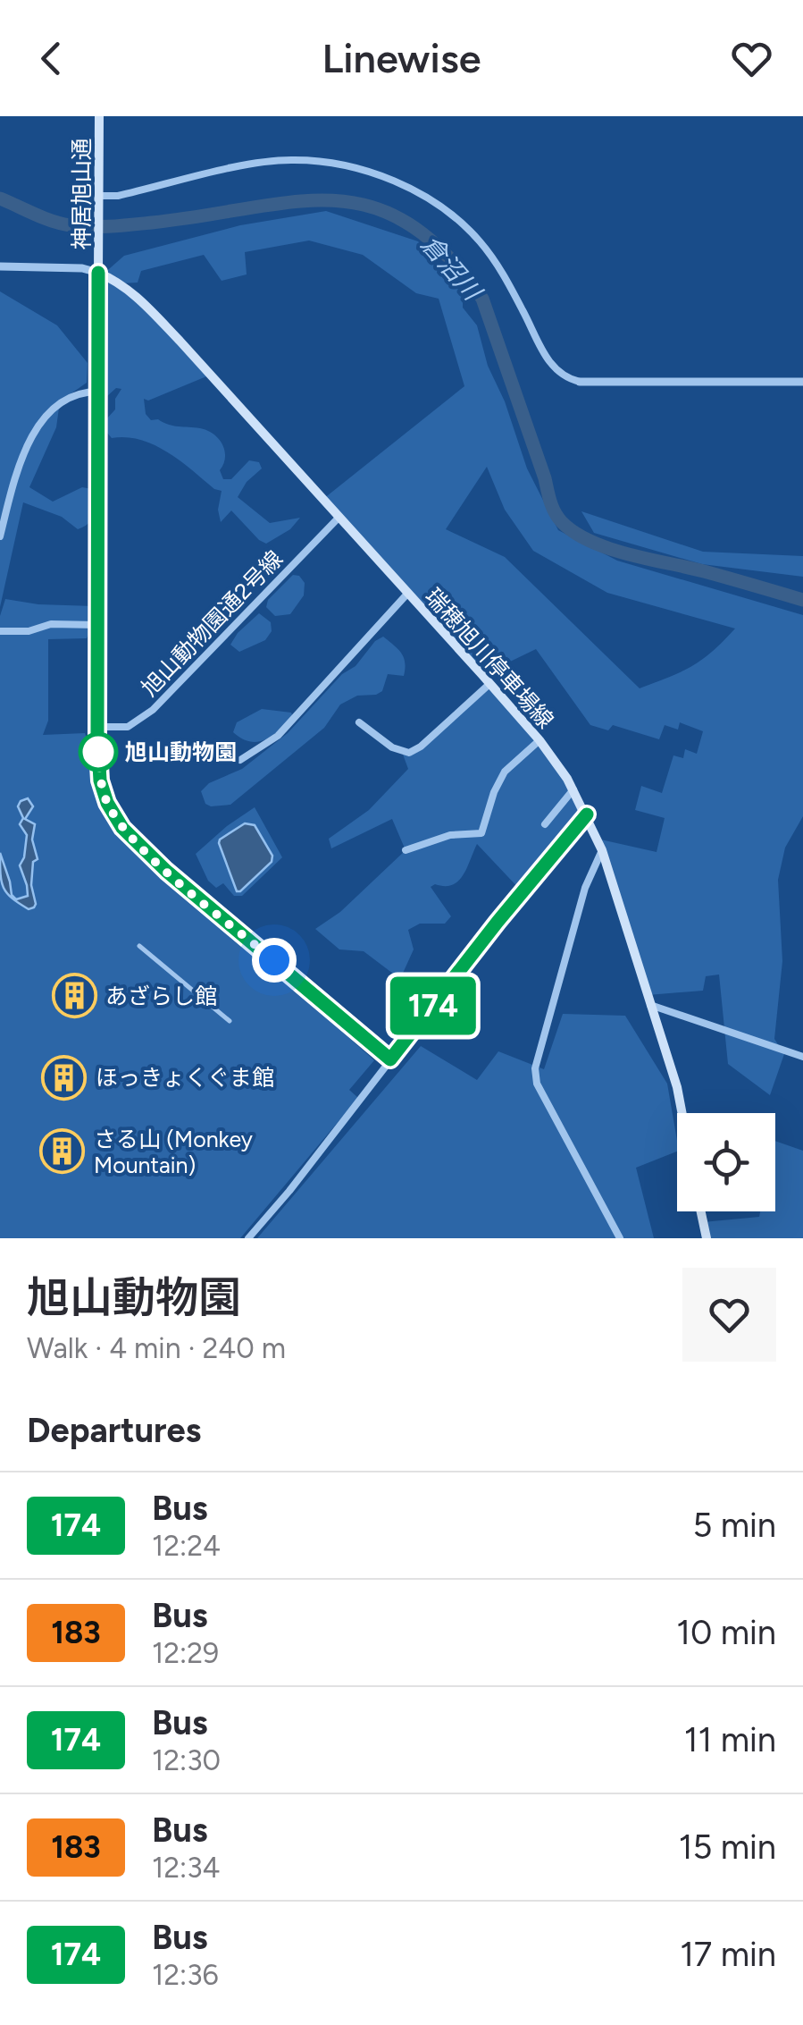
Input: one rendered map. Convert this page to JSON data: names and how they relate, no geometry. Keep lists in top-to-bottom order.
{
  "streets": {
    "main road": ["神居旭山通", "瑞穂旭川停車場線"],
    "street": ["旭山動物園通2号線"]
  },
  "crossings": [
    ["神居旭山通", "瑞穂旭川停車場線"],
    ["旭山動物園通2号線", "瑞穂旭川停車場線"]
  ],
  "water": ["倉沼川"],
  "places": {
    "other": ["旭山動物園"],
    "building": ["あざらし館", "ほっきょくぐま館", "さる山 (Monkey Mountain)"]
  },
  "lines": ["bus line 174"],
  "page": {
    "header": "Linewise",
    "on_map": "174",
    "heading": [
      ["旭山動物園", "Walk · 4 min · 240 m"],
      "Departures"
    ],
    "list": [
      {
        "mark": "174",
        "name": "Bus",
        "note": "12:24",
        "value": "5 min"
      },
      {
        "mark": "183",
        "name": "Bus",
        "note": "12:29",
        "value": "10 min"
      },
      {
        "mark": "174",
        "name": "Bus",
        "note": "12:30",
        "value": "11 min"
      },
      {
        "mark": "183",
        "name": "Bus",
        "note": "12:34",
        "value": "15 min"
      },
      {
        "mark": "174",
        "name": "Bus",
        "note": "12:36",
        "value": "17 min"
      }
    ]
  }
}
